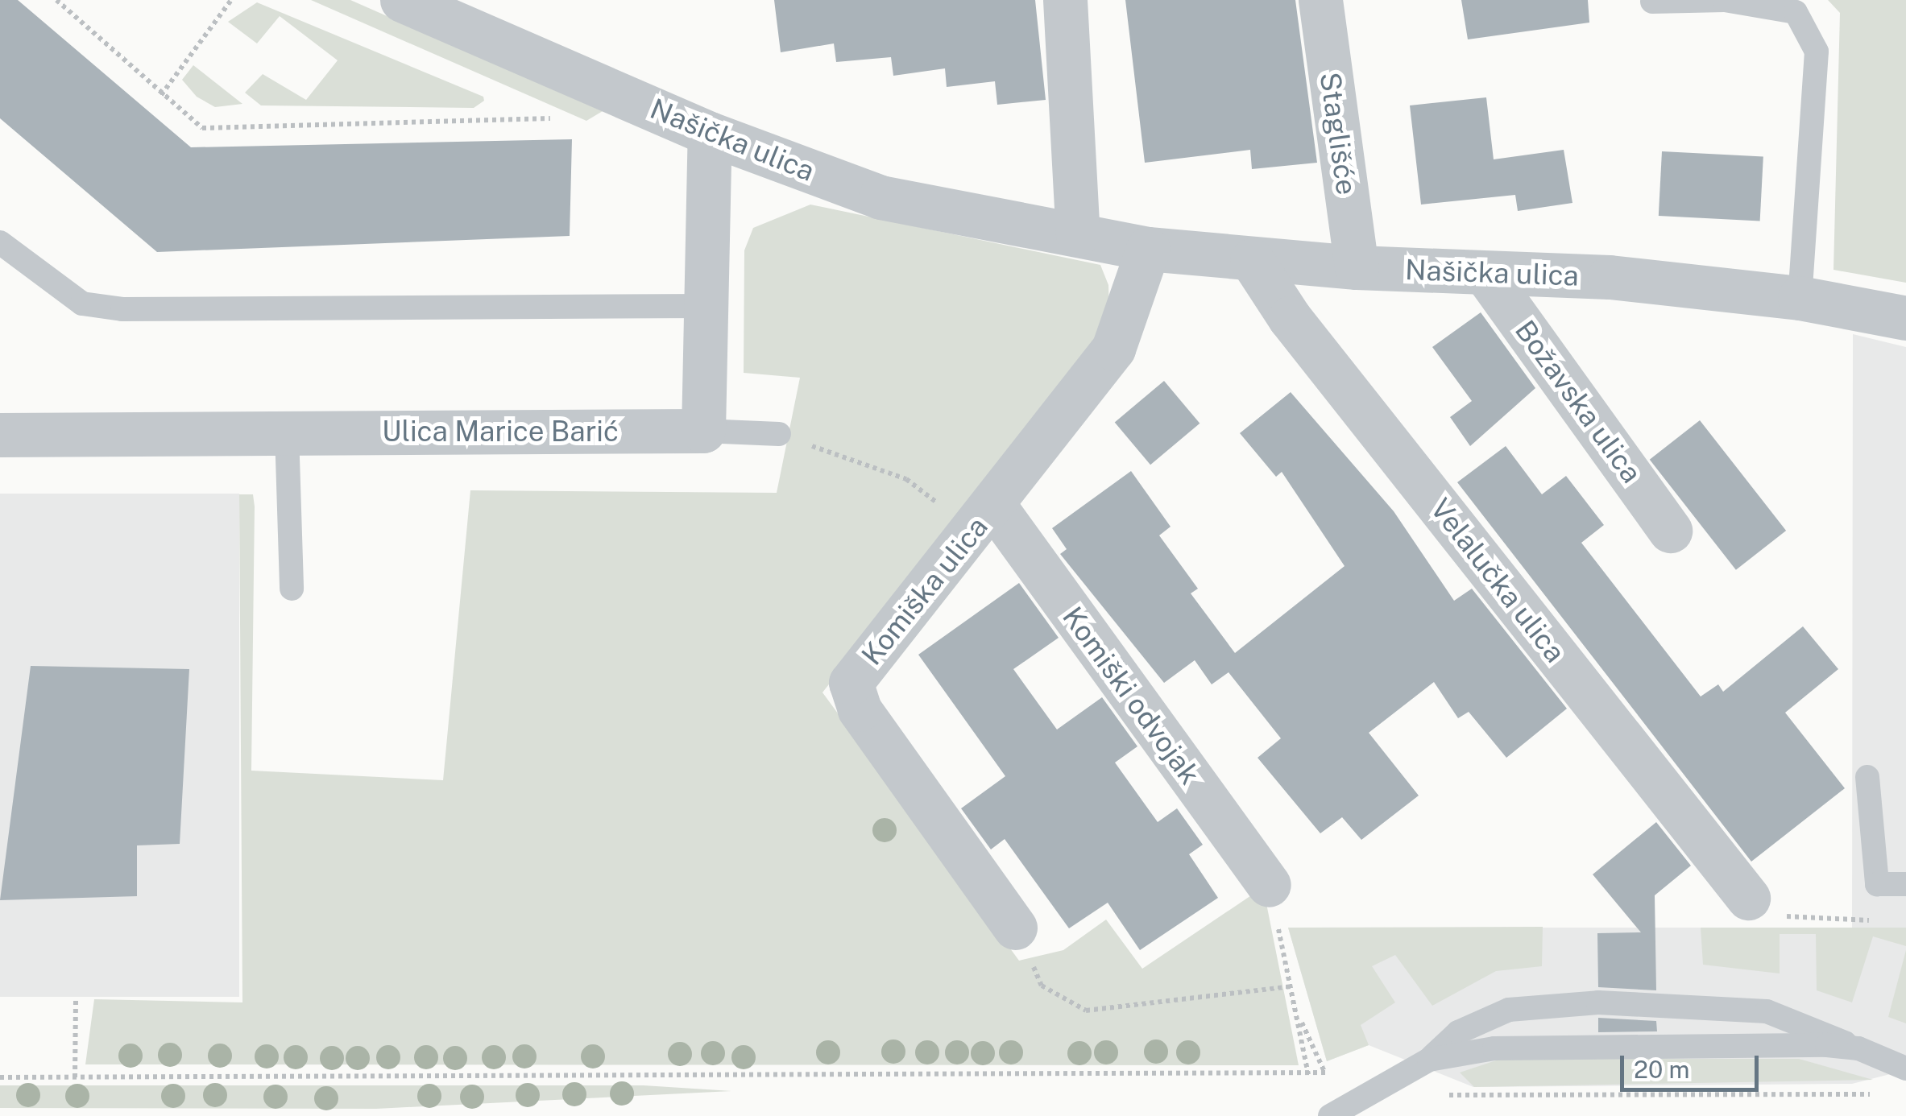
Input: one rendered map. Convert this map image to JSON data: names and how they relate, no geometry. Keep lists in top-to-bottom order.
{
  "streets": {
    "street": [
      "Staglišće",
      "Našička ulica",
      "Božavska ulica",
      "Ulica Marice Barić",
      "Velalučka ulica",
      "Komiška ulica",
      "Komiški odvojak"
    ]
  },
  "crossings": [
    ["Staglišće", "Našička ulica"],
    ["Našička ulica", "Božavska ulica"],
    ["Našička ulica", "Velalučka ulica"],
    ["Našička ulica", "Komiška ulica"],
    ["Komiška ulica", "Komiški odvojak"]
  ],
  "scale_bar": "20 m"
}
